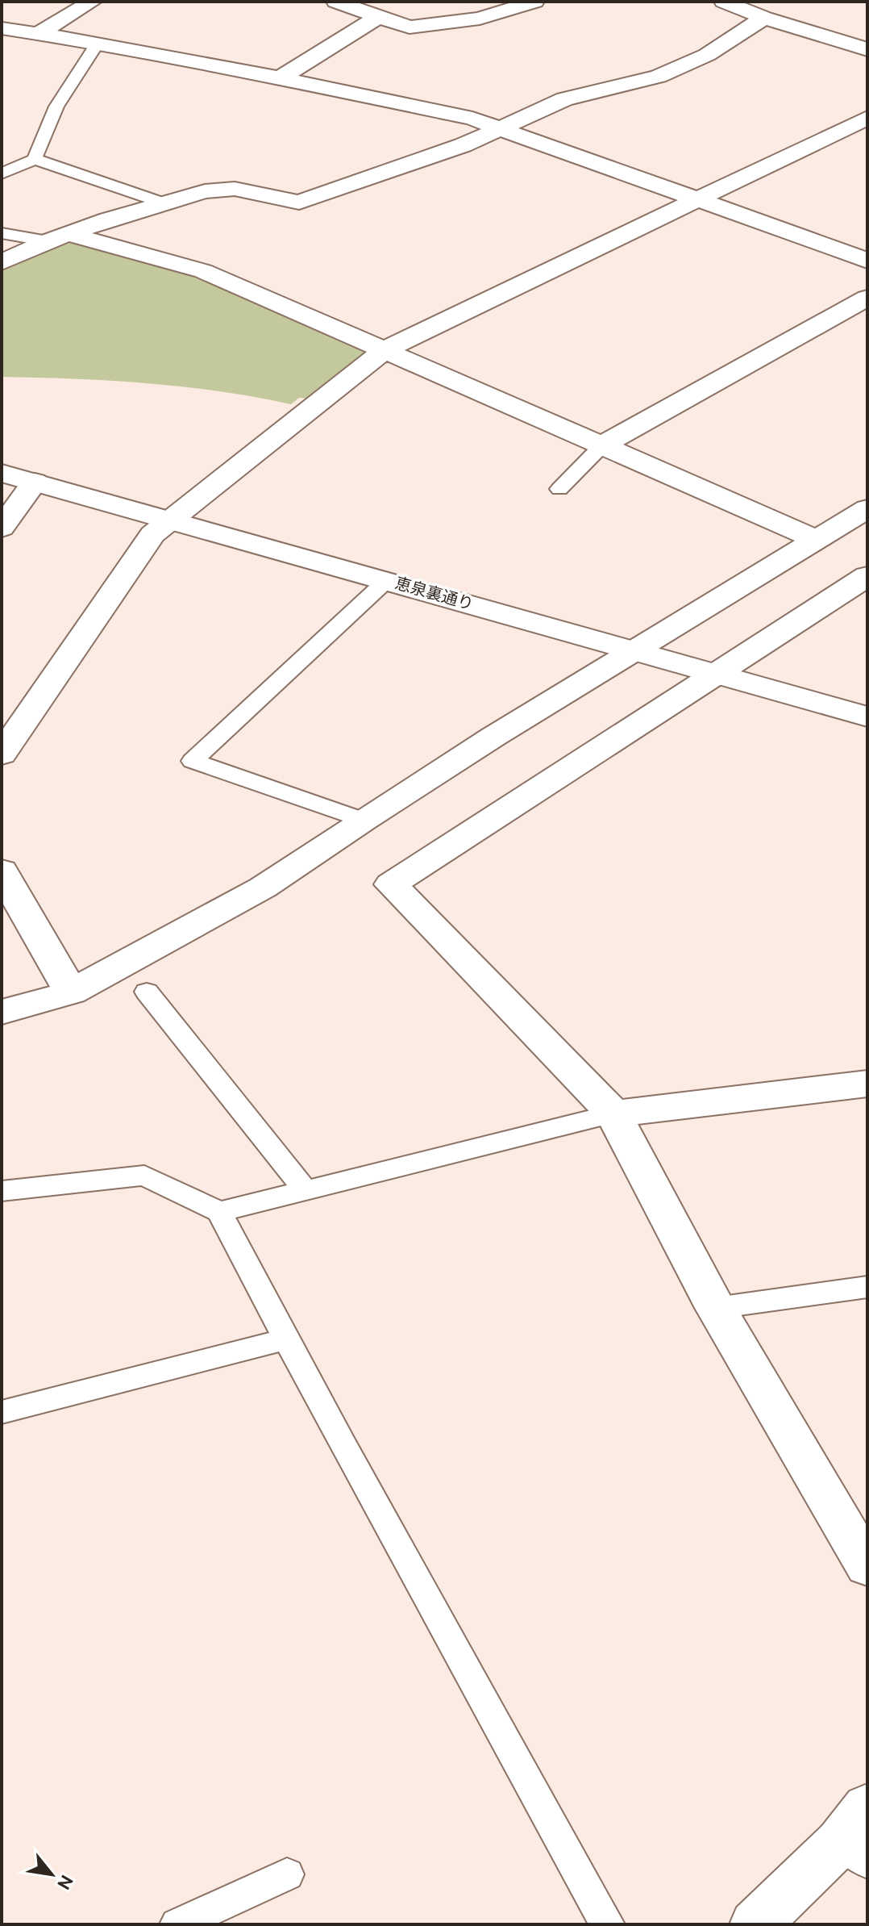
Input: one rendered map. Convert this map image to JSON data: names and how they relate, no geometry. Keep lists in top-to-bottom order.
{
  "streets": {
    "street": ["恵泉裏通り"]
  },
  "north": "bottom right"
}
